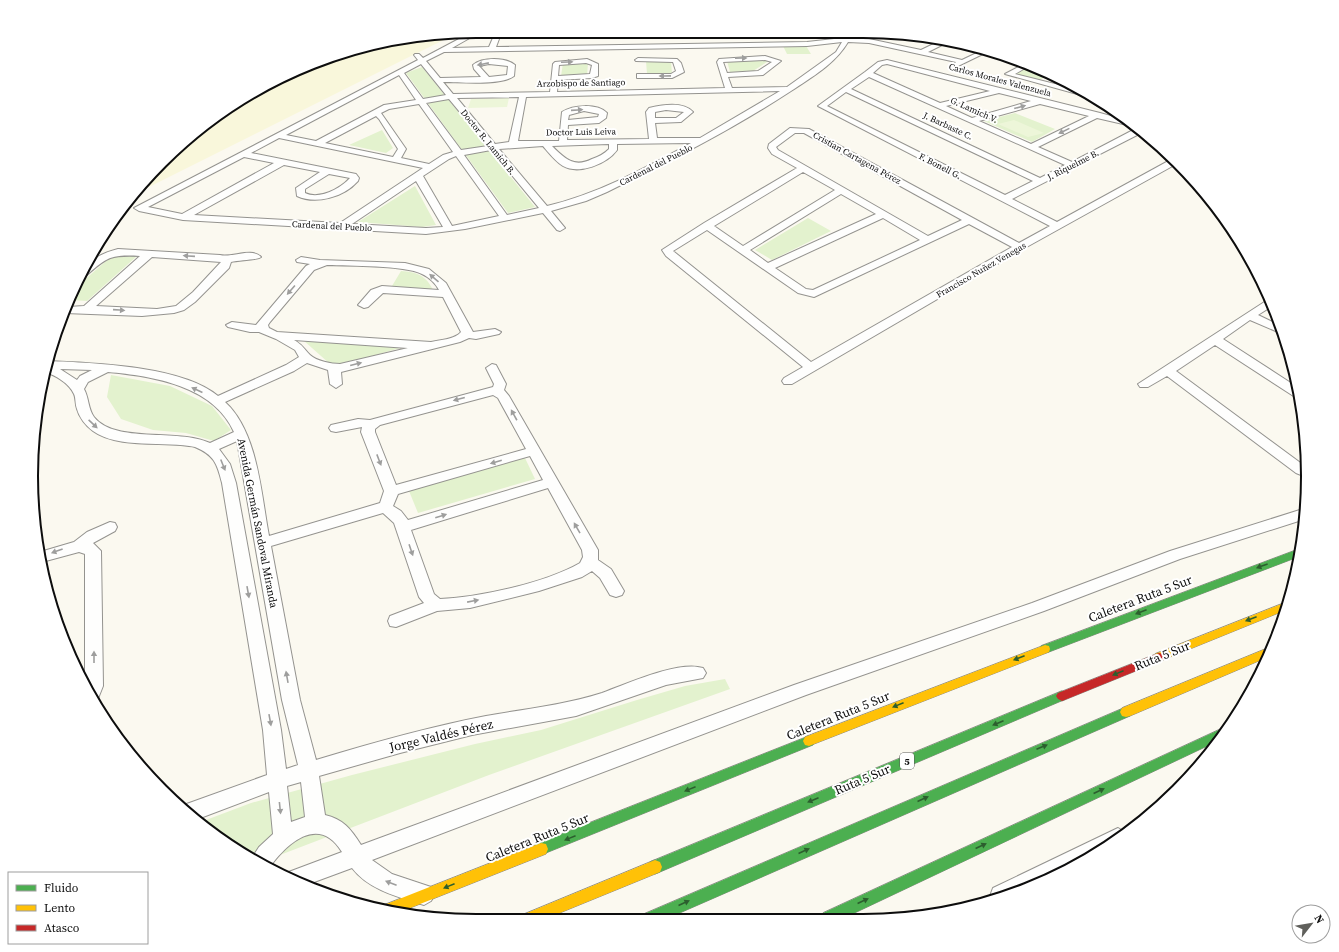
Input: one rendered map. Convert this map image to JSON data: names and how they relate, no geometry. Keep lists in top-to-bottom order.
{
  "streets": {
    "main road": ["Caletera Ruta 5 Sur", "Ruta 5 Sur", "5"],
    "street": [
      "Carlos Morales Valenzuela",
      "Arzobispo de Santiago",
      "G. Lamich V.",
      "J. Barbaste C.",
      "Doctor Luis Leiva",
      "Doctor R. Lamich B.",
      "Cristian Cartagena Pérez",
      "Cardenal del Pueblo",
      "J. Riquelme B.",
      "F. Bonell G.",
      "Francisco Nuñez Venegas",
      "Avenida Germán Sandoval Miranda",
      "Jorge Valdés Pérez"
    ]
  },
  "crossings": [
    ["Carlos Morales Valenzuela", "G. Lamich V."],
    ["Arzobispo de Santiago", "Doctor R. Lamich B."],
    ["Arzobispo de Santiago", "Cardenal del Pueblo"],
    ["G. Lamich V.", "J. Riquelme B."],
    ["J. Barbaste C.", "J. Riquelme B."],
    ["J. Barbaste C.", "F. Bonell G."],
    ["Doctor Luis Leiva", "Doctor R. Lamich B."],
    ["Doctor Luis Leiva", "Cardenal del Pueblo"],
    ["Doctor R. Lamich B.", "Cardenal del Pueblo"],
    ["Cristian Cartagena Pérez", "Francisco Nuñez Venegas"],
    ["J. Riquelme B.", "F. Bonell G."],
    ["F. Bonell G.", "Francisco Nuñez Venegas"],
    ["Avenida Germán Sandoval Miranda", "Jorge Valdés Pérez"]
  ],
  "one_way": ["Caletera Ruta 5 Sur"],
  "legend": ["Fluido", "Lento", "Atasco"],
  "north": "top right"
}
